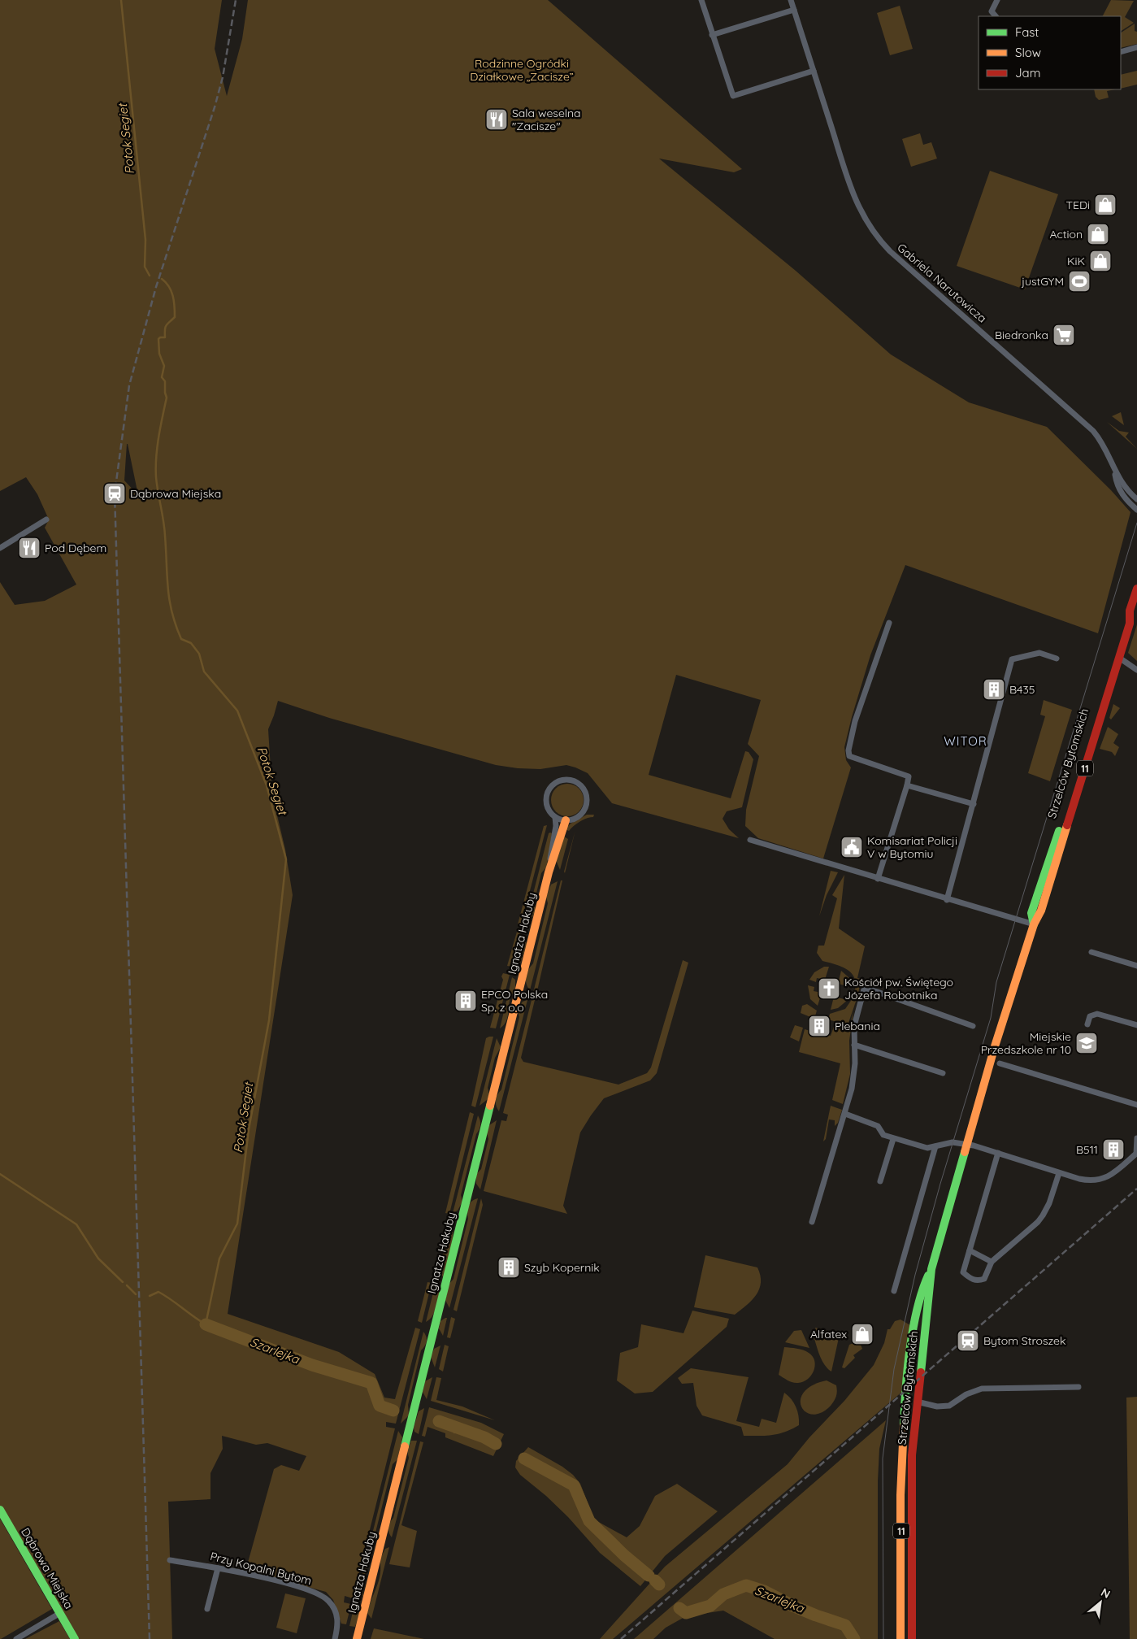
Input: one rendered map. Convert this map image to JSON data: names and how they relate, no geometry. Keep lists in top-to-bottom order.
{
  "streets": {
    "main road": [
      "Strzelców Bytomskich",
      "11",
      "Ignatza Hakuby",
      "Dąbrowa Miejska"
    ],
    "street": ["Gabriela Narutowicza", "Przy Kopalni Bytom"]
  },
  "crossings": [
    ["Strzelców Bytomskich", "11"]
  ],
  "districts": ["WITOR"],
  "water": ["Potok Segiet", "Szarlejka"],
  "parks": ["Rodzinne Ogródki Działkowe „Zacisze”"],
  "places": {
    "restaurant": ["Sala weselna \"Zacisze\"", "Pod Dębem"],
    "shop": [
      "TEDi",
      "Action",
      "KiK",
      "Alfatex"
    ],
    "sports": ["justGYM"],
    "supermarket": ["Biedronka"],
    "station": ["Dąbrowa Miejska", "Bytom Stroszek"],
    "building": [
      "B435",
      "EPCO Polska Sp. z o.o",
      "Plebania",
      "B511",
      "Szyb Kopernik"
    ],
    "public building": ["Komisariat Policji V w Bytomiu"],
    "church": ["Kościół pw. Świętego Józefa Robotnika"],
    "school or university": ["Miejskie Przedszkole nr 10"]
  },
  "legend": ["Fast", "Slow", "Jam"],
  "north": "top right"
}
